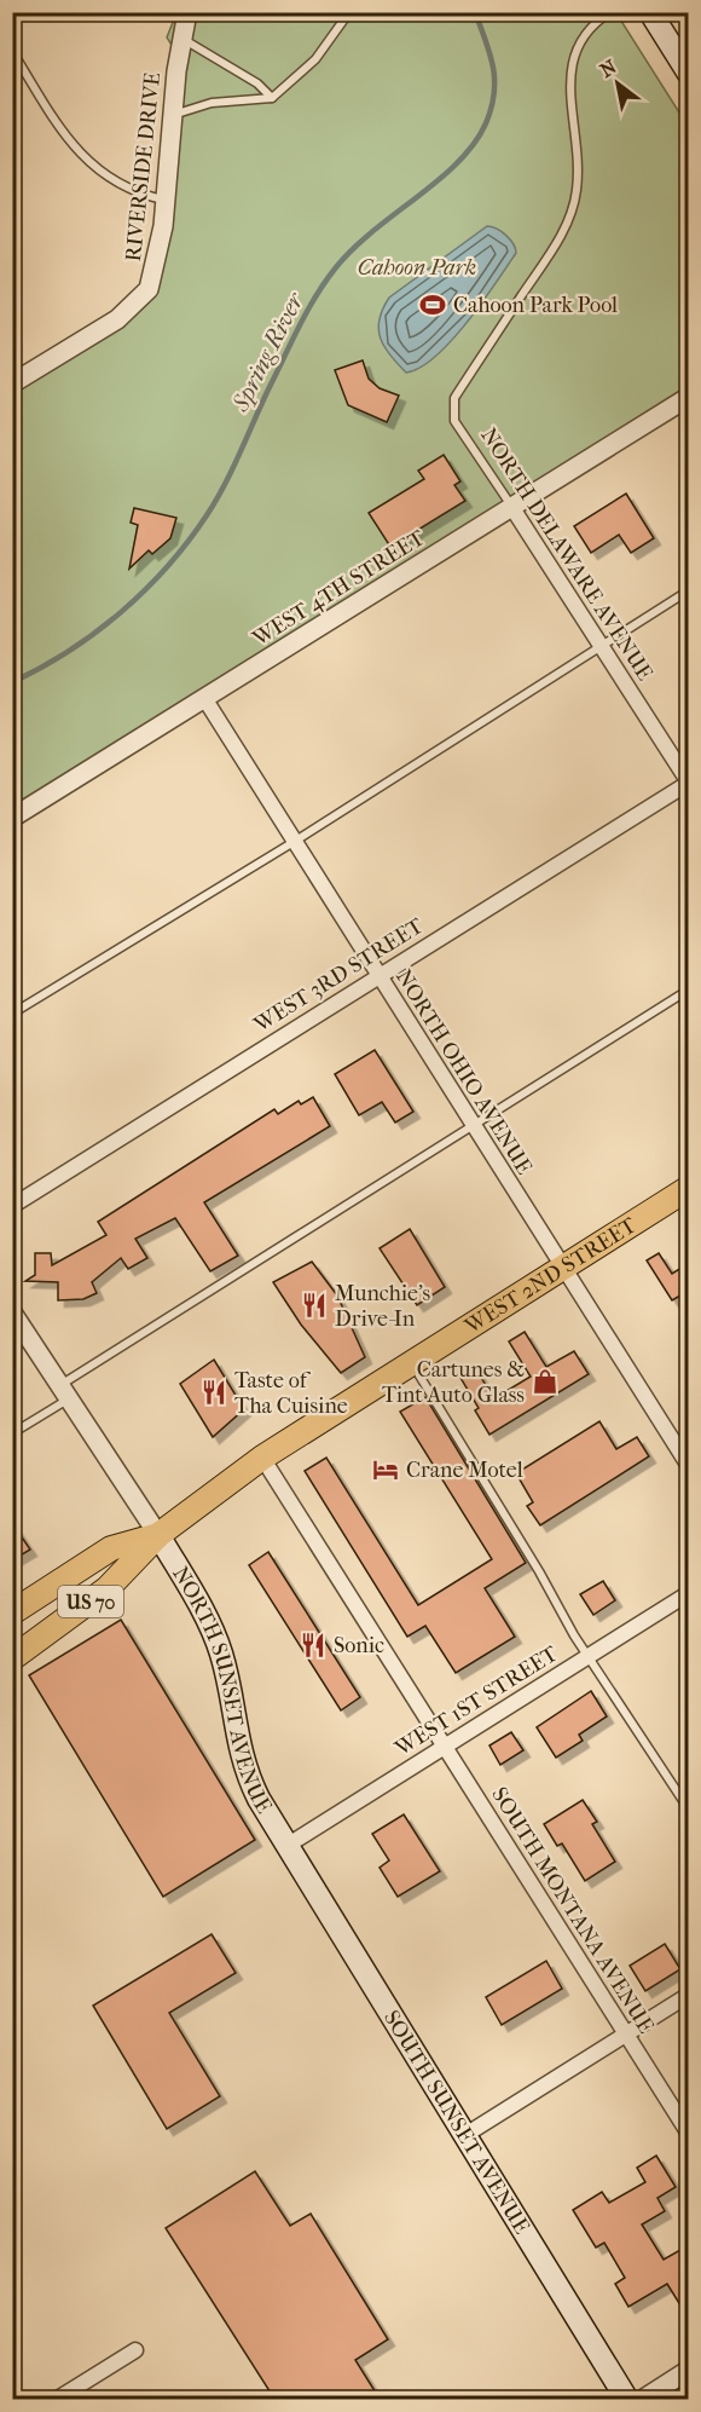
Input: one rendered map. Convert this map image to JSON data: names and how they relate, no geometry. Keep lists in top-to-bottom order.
{
  "streets": {
    "main road": [
      "WEST 2ND STREET",
      "US 70",
      "NORTH SUNSET AVENUE",
      "SOUTH SUNSET AVENUE"
    ],
    "street": [
      "RIVERSIDE DRIVE",
      "NORTH DELAWARE AVENUE",
      "WEST 4TH STREET",
      "WEST 3RD STREET",
      "NORTH OHIO AVENUE",
      "WEST 1ST STREET",
      "SOUTH MONTANA AVENUE"
    ]
  },
  "crossings": [
    ["NORTH DELAWARE AVENUE", "WEST 4TH STREET"],
    ["NORTH DELAWARE AVENUE", "WEST 3RD STREET"],
    ["WEST 4TH STREET", "NORTH OHIO AVENUE"],
    ["WEST 3RD STREET", "NORTH OHIO AVENUE"],
    ["NORTH OHIO AVENUE", "WEST 2ND STREET"],
    ["WEST 2ND STREET", "NORTH SUNSET AVENUE"],
    ["WEST 2ND STREET", "SOUTH MONTANA AVENUE"],
    ["NORTH SUNSET AVENUE", "WEST 1ST STREET"],
    ["NORTH SUNSET AVENUE", "SOUTH SUNSET AVENUE"],
    ["WEST 1ST STREET", "SOUTH MONTANA AVENUE"],
    ["WEST 1ST STREET", "SOUTH SUNSET AVENUE"]
  ],
  "water": ["Spring River"],
  "parks": ["Cahoon Park"],
  "places": {
    "sports": ["Cahoon Park Pool"],
    "restaurant": ["Munchie's Drive-In", "Taste of Tha Cuisine", "Sonic"],
    "shop": ["Cartunes & Tint Auto Glass"],
    "hotel": ["Crane Motel"]
  },
  "north": "top left"
}
